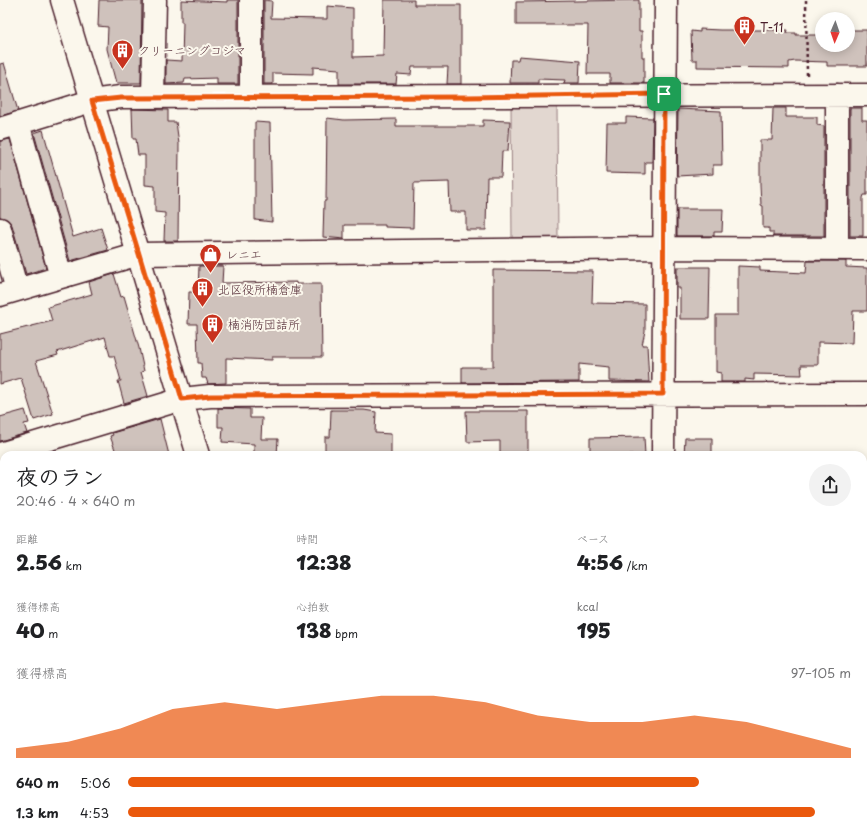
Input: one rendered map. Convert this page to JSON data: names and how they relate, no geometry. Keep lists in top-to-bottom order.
{
  "places": {
    "building": [
      "T-11",
      "クリーニングコジマ",
      "北区役所楠倉庫",
      "楠消防団詰所"
    ],
    "shop": ["レニエ"]
  },
  "north": "bottom",
  "page": {
    "heading": ["夜のラン", "20:46 · 4 × 640 m"],
    "stats": [
      ["距離", "2.56 km"],
      ["時間", "12:38"],
      ["ペース", "4:56 /km"],
      ["獲得標高", "40 m"],
      ["心拍数", "138 bpm"],
      ["kcal", "195"]
    ],
    "chart": ["獲得標高", "97–105 m"],
    "list": [
      {
        "name": "640 m",
        "note": "5:06"
      },
      {
        "name": "1.3 km",
        "note": "4:53"
      }
    ]
  }
}
